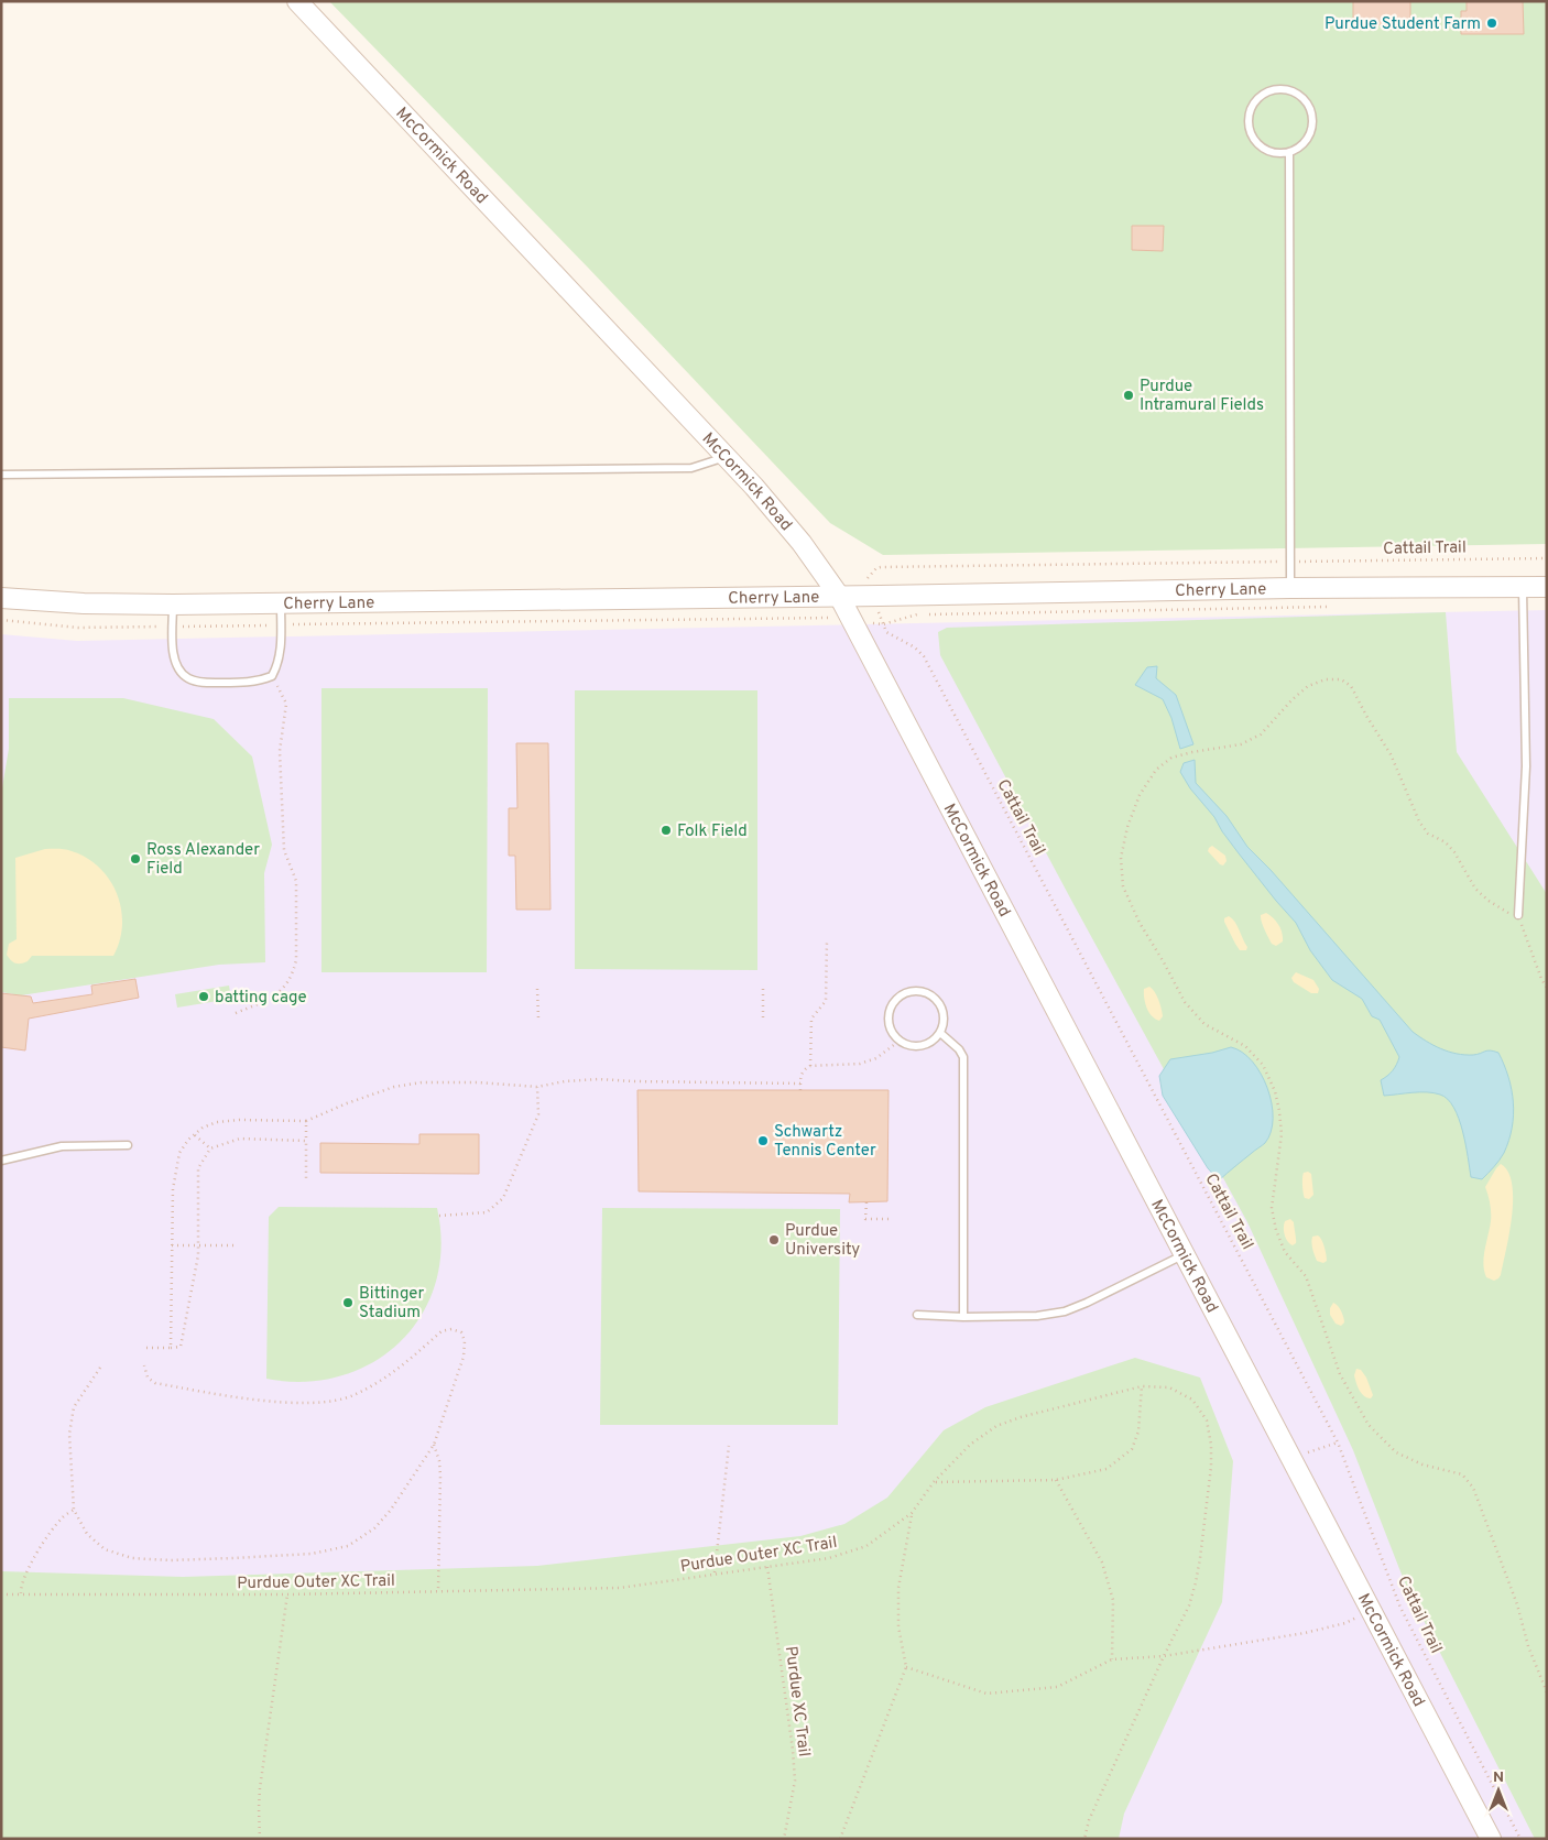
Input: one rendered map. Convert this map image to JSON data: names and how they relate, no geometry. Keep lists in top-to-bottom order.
{
  "streets": {
    "street": ["McCormick Road", "Cherry Lane"],
    "path": ["Cattail Trail", "Purdue Outer XC Trail", "Purdue XC Trail"]
  },
  "crossings": [
    ["McCormick Road", "Cherry Lane"],
    ["Purdue Outer XC Trail", "Purdue XC Trail"]
  ],
  "places": [
    "Purdue Student Farm",
    "Purdue Intramural Fields",
    "Folk Field",
    "Ross Alexander Field",
    "batting cage",
    "Schwartz Tennis Center",
    "Purdue University",
    "Bittinger Stadium"
  ],
  "north": "top"
}
